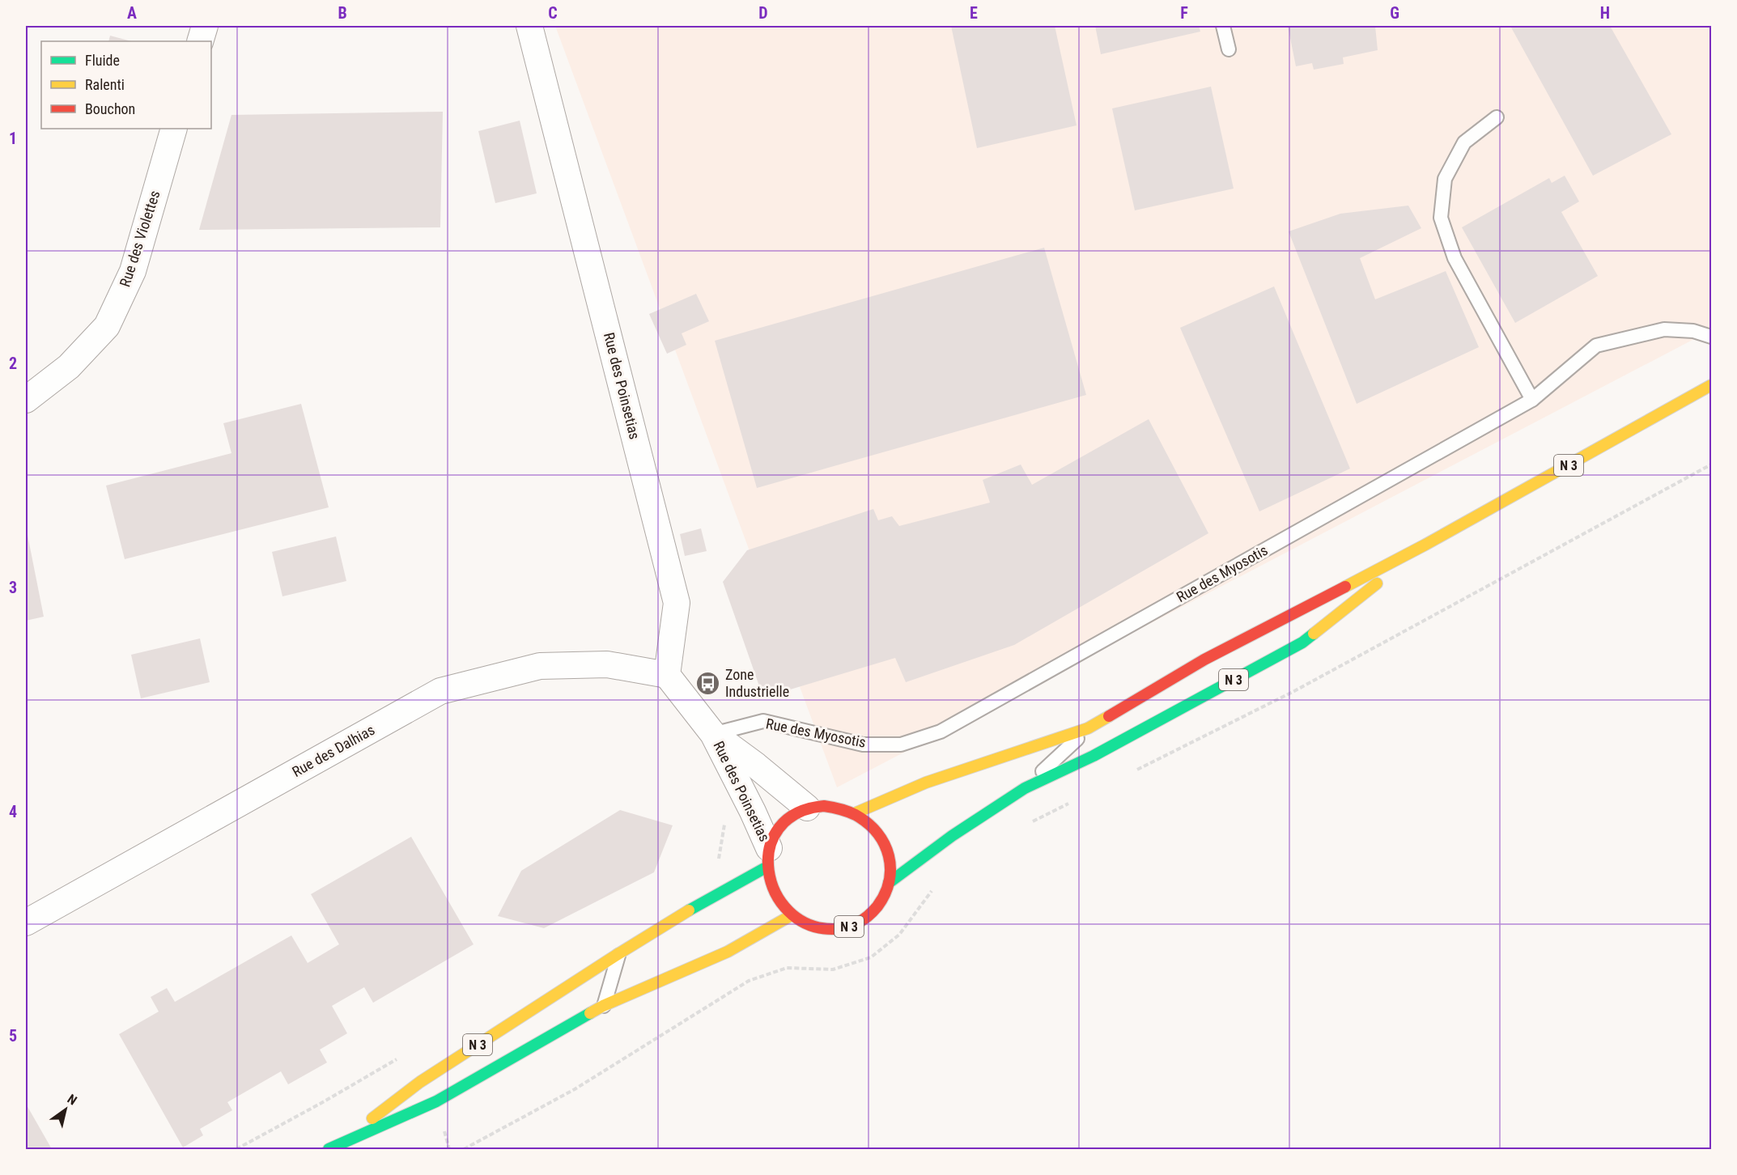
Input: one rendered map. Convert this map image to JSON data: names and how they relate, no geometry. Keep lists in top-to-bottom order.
{
  "streets": {
    "main road": ["N 3"],
    "street": ["Rue des Violettes", "Rue des Poinsetias", "Rue des Dalhias"],
    "lane": ["Rue des Myosotis"]
  },
  "crossings": [
    ["Rue des Poinsetias", "N 3"],
    ["Rue des Poinsetias", "Rue des Myosotis"],
    ["Rue des Poinsetias", "Rue des Dalhias"]
  ],
  "places": {
    "bus stop": ["Zone Industrielle"]
  },
  "legend": ["Fluide", "Ralenti", "Bouchon"],
  "north": "top right",
  "grid": {
    "columns": [
      "A",
      "B",
      "C",
      "D",
      "E",
      "F",
      "G",
      "H"
    ],
    "rows": [
      "1",
      "2",
      "3",
      "4",
      "5"
    ]
  }
}
